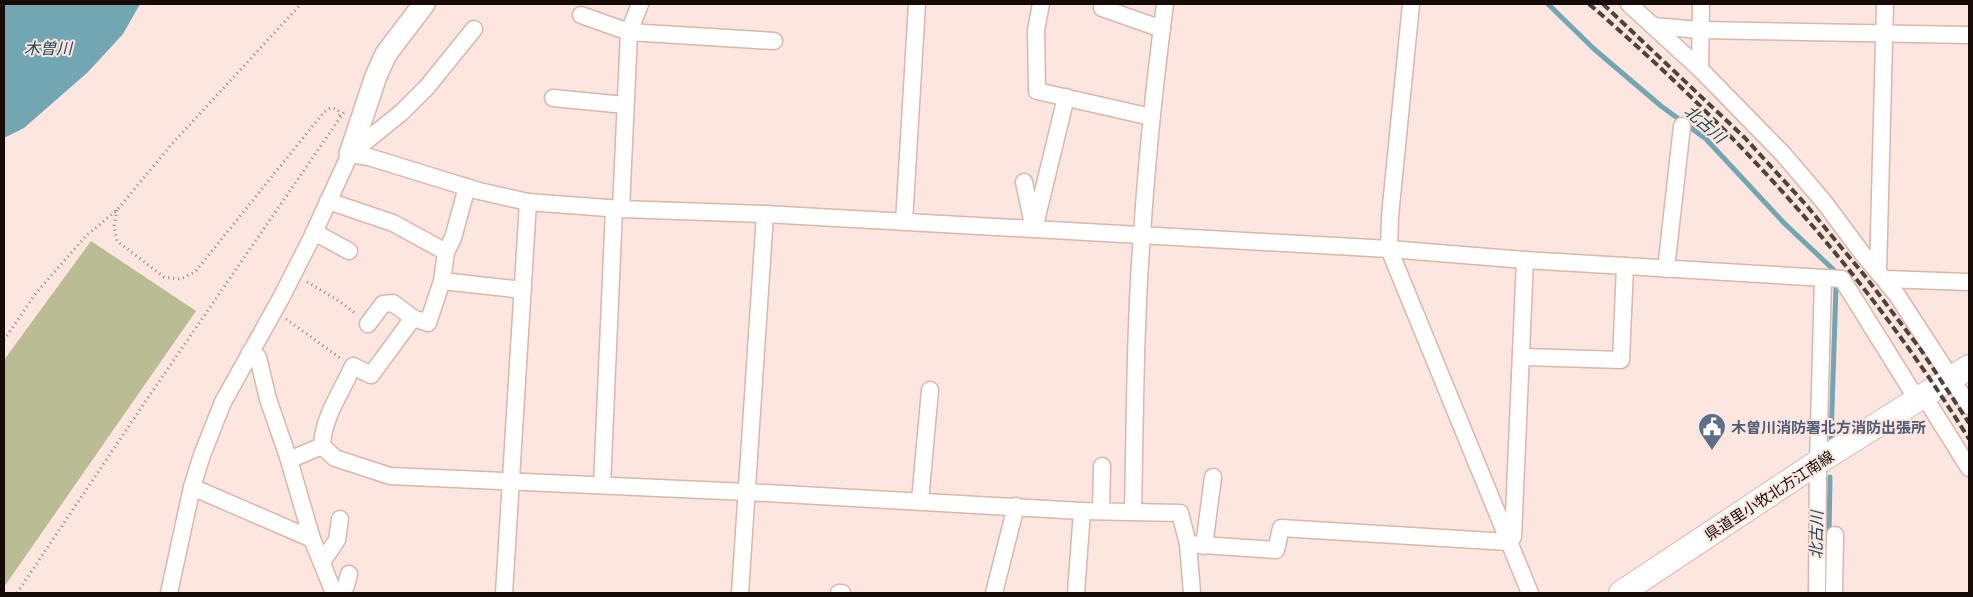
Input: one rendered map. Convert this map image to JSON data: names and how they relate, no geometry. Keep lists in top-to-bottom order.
{
  "streets": {
    "main road": ["県道里小牧北方江南線"]
  },
  "water": ["木曽川", "北古川"],
  "places": {
    "public building": ["木曽川消防署北方消防出張所"]
  }
}
